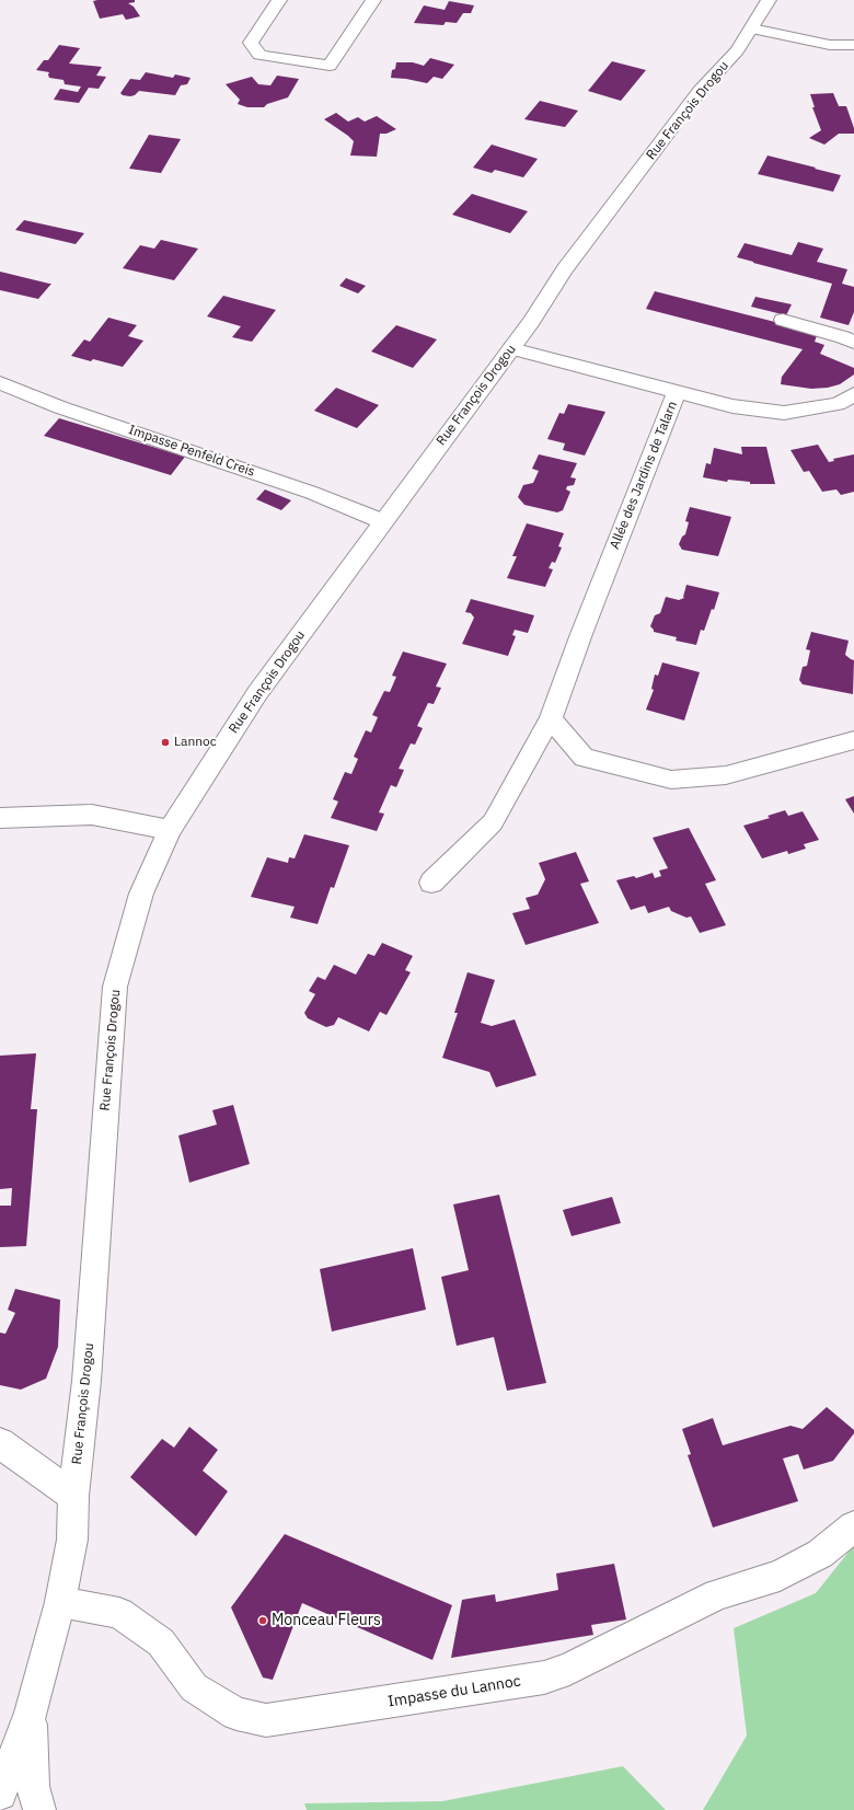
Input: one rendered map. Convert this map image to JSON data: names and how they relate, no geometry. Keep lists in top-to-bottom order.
{
  "streets": {
    "street": [
      "Rue François Drogou",
      "Impasse Penfeld Creis",
      "Allée des Jardins de Talarn",
      "Impasse du Lannoc"
    ]
  },
  "crossings": [
    ["Rue François Drogou", "Impasse Penfeld Creis"],
    ["Rue François Drogou", "Allée des Jardins de Talarn"],
    ["Rue François Drogou", "Impasse du Lannoc"]
  ],
  "places": ["Lannoc", "Monceau Fleurs"]
}
